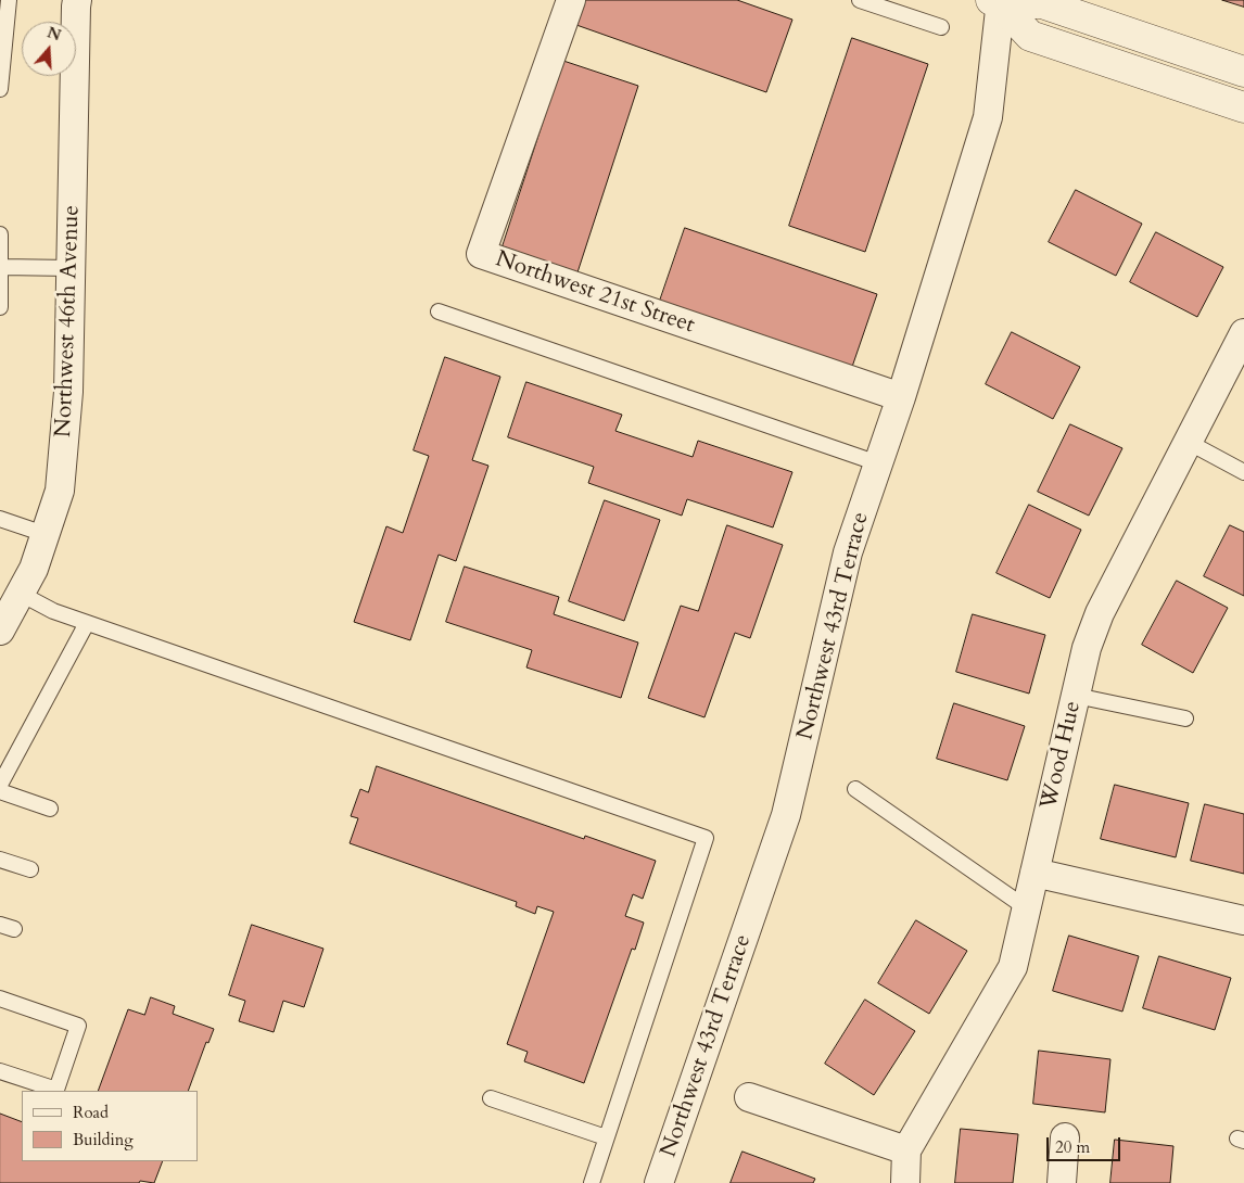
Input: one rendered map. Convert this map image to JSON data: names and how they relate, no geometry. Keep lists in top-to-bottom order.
{
  "streets": {
    "street": [
      "Northwest 21st Street",
      "Northwest 46th Avenue",
      "Northwest 43rd Terrace",
      "Wood Hue"
    ]
  },
  "crossings": [
    ["Northwest 21st Street", "Northwest 43rd Terrace"]
  ],
  "legend": ["Road", "Building"],
  "scale_bar": "20 m",
  "north": "top"
}
